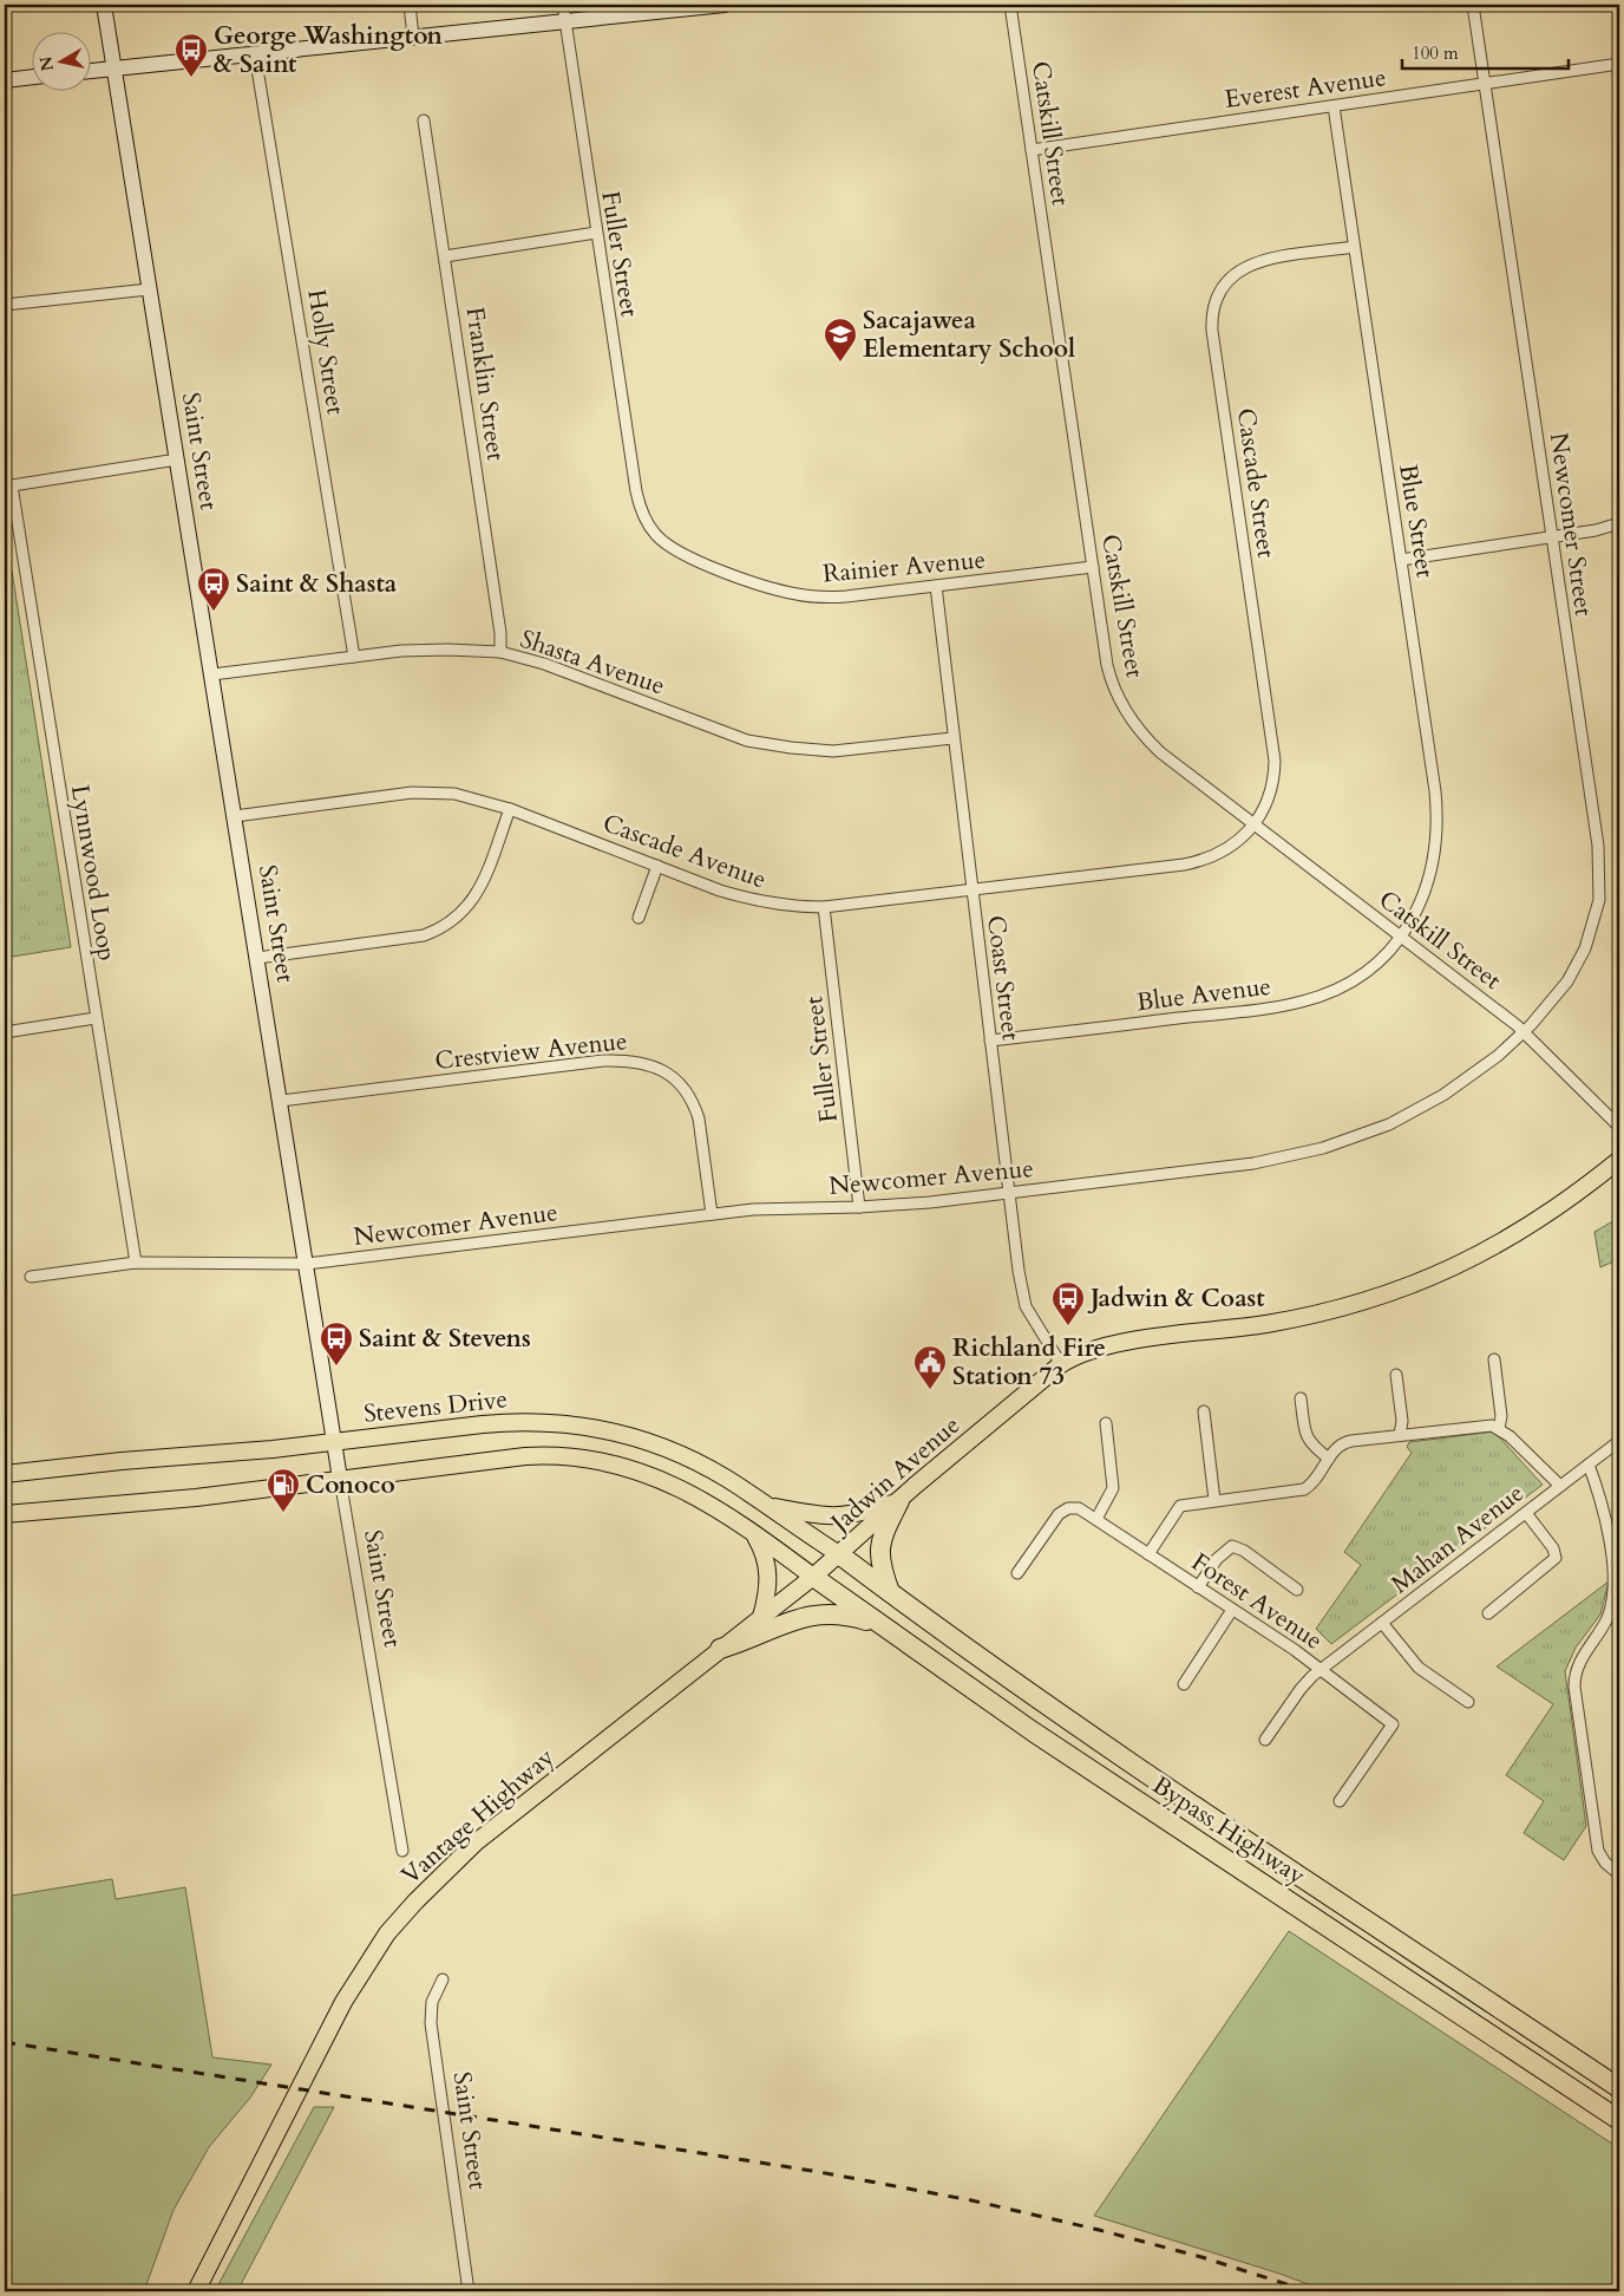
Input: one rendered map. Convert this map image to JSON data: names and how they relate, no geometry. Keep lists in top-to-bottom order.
{
  "streets": {
    "highway": ["Bypass Highway"],
    "main road": ["Stevens Drive", "Jadwin Avenue", "Vantage Highway"],
    "street": [
      "Everest Avenue",
      "Catskill Street",
      "Fuller Street",
      "Holly Street",
      "Franklin Street",
      "Saint Street",
      "Cascade Street",
      "Blue Street",
      "Newcomer Street",
      "Rainier Avenue",
      "Shasta Avenue",
      "Cascade Avenue",
      "Lynnwood Loop",
      "Coast Street",
      "Blue Avenue",
      "Crestview Avenue",
      "Newcomer Avenue",
      "Mahan Avenue",
      "Forest Avenue"
    ]
  },
  "crossings": [
    ["Everest Avenue", "Catskill Street"],
    ["Everest Avenue", "Blue Street"],
    ["Everest Avenue", "Newcomer Street"],
    ["Catskill Street", "Cascade Street"],
    ["Catskill Street", "Blue Street"],
    ["Catskill Street", "Newcomer Street"],
    ["Catskill Street", "Rainier Avenue"],
    ["Catskill Street", "Cascade Avenue"],
    ["Catskill Street", "Blue Avenue"],
    ["Catskill Street", "Newcomer Avenue"],
    ["Fuller Street", "Rainier Avenue"],
    ["Fuller Street", "Cascade Avenue"],
    ["Fuller Street", "Newcomer Avenue"],
    ["Holly Street", "Shasta Avenue"],
    ["Franklin Street", "Shasta Avenue"],
    ["Saint Street", "Shasta Avenue"],
    ["Saint Street", "Cascade Avenue"],
    ["Saint Street", "Lynnwood Loop"],
    ["Saint Street", "Crestview Avenue"],
    ["Saint Street", "Newcomer Avenue"],
    ["Saint Street", "Stevens Drive"],
    ["Cascade Street", "Blue Street"],
    ["Cascade Street", "Cascade Avenue"],
    ["Blue Street", "Blue Avenue"],
    ["Newcomer Street", "Newcomer Avenue"],
    ["Rainier Avenue", "Coast Street"],
    ["Shasta Avenue", "Coast Street"],
    ["Cascade Avenue", "Coast Street"],
    ["Coast Street", "Blue Avenue"],
    ["Coast Street", "Newcomer Avenue"],
    ["Coast Street", "Jadwin Avenue"],
    ["Crestview Avenue", "Newcomer Avenue"],
    ["Stevens Drive", "Jadwin Avenue"],
    ["Stevens Drive", "Bypass Highway"],
    ["Jadwin Avenue", "Vantage Highway"],
    ["Jadwin Avenue", "Bypass Highway"],
    ["Mahan Avenue", "Forest Avenue"],
    ["Vantage Highway", "Bypass Highway"]
  ],
  "places": {
    "bus stop": [
      "George Washington & Saint",
      "Saint & Shasta",
      "Jadwin & Coast",
      "Saint & Stevens"
    ],
    "school or university": ["Sacajawea Elementary School"],
    "public building": ["Richland Fire Station 73"],
    "fuel station": ["Conoco"]
  },
  "scale_bar": "100 m",
  "north": "left"
}
